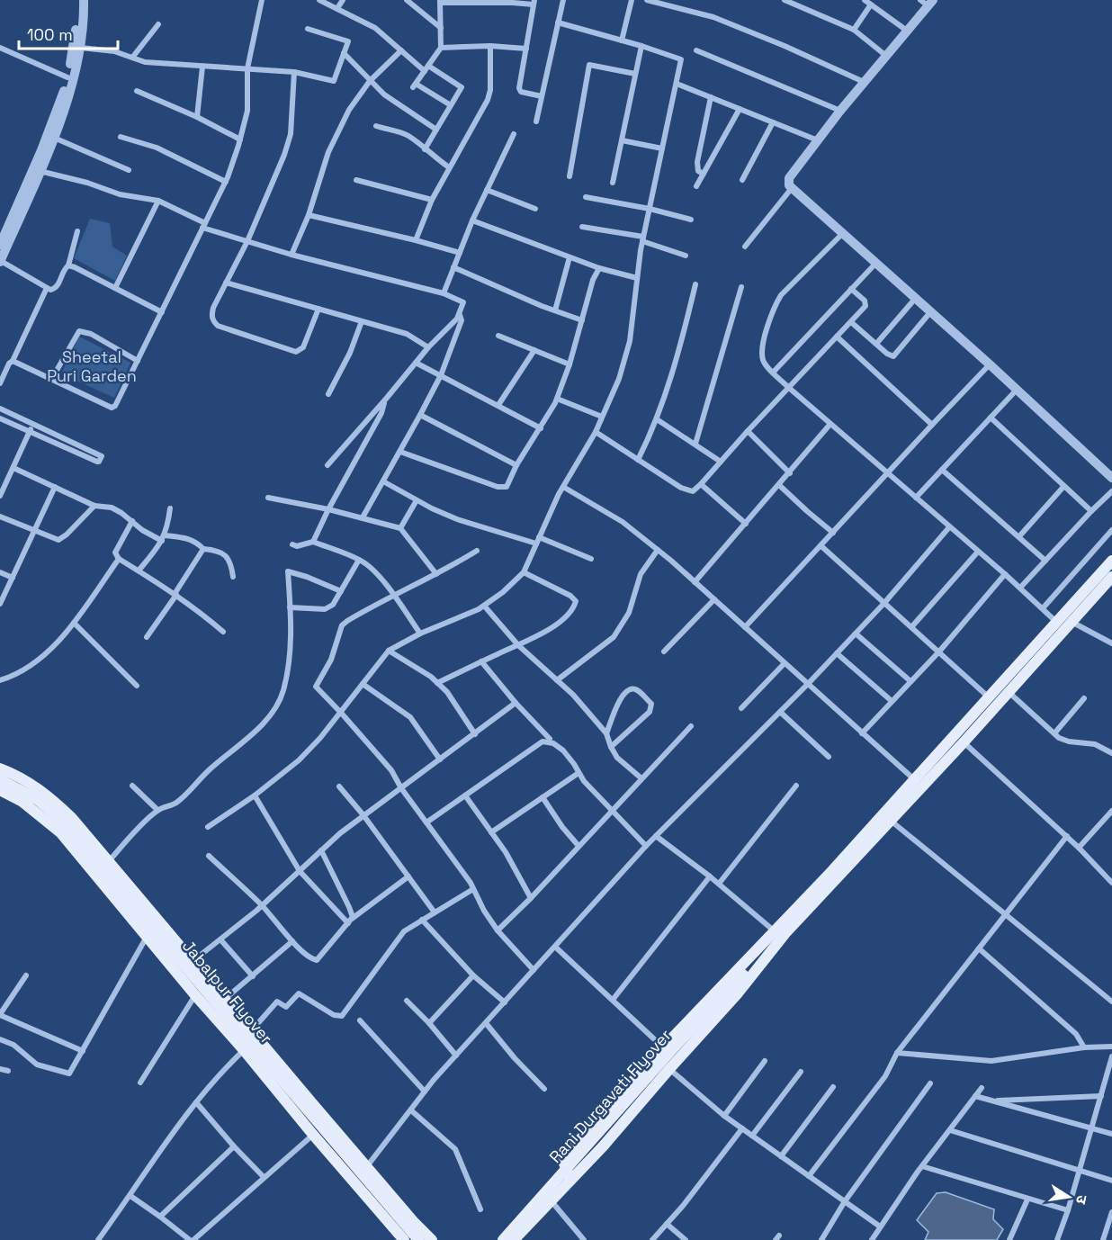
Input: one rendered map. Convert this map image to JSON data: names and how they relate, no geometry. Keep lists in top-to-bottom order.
{
  "streets": {
    "main road": ["Jabalpur Flyover", "Rani Durgavati Flyover"]
  },
  "parks": ["Sheetal Puri Garden"],
  "scale_bar": "100 m",
  "north": "right"
}
